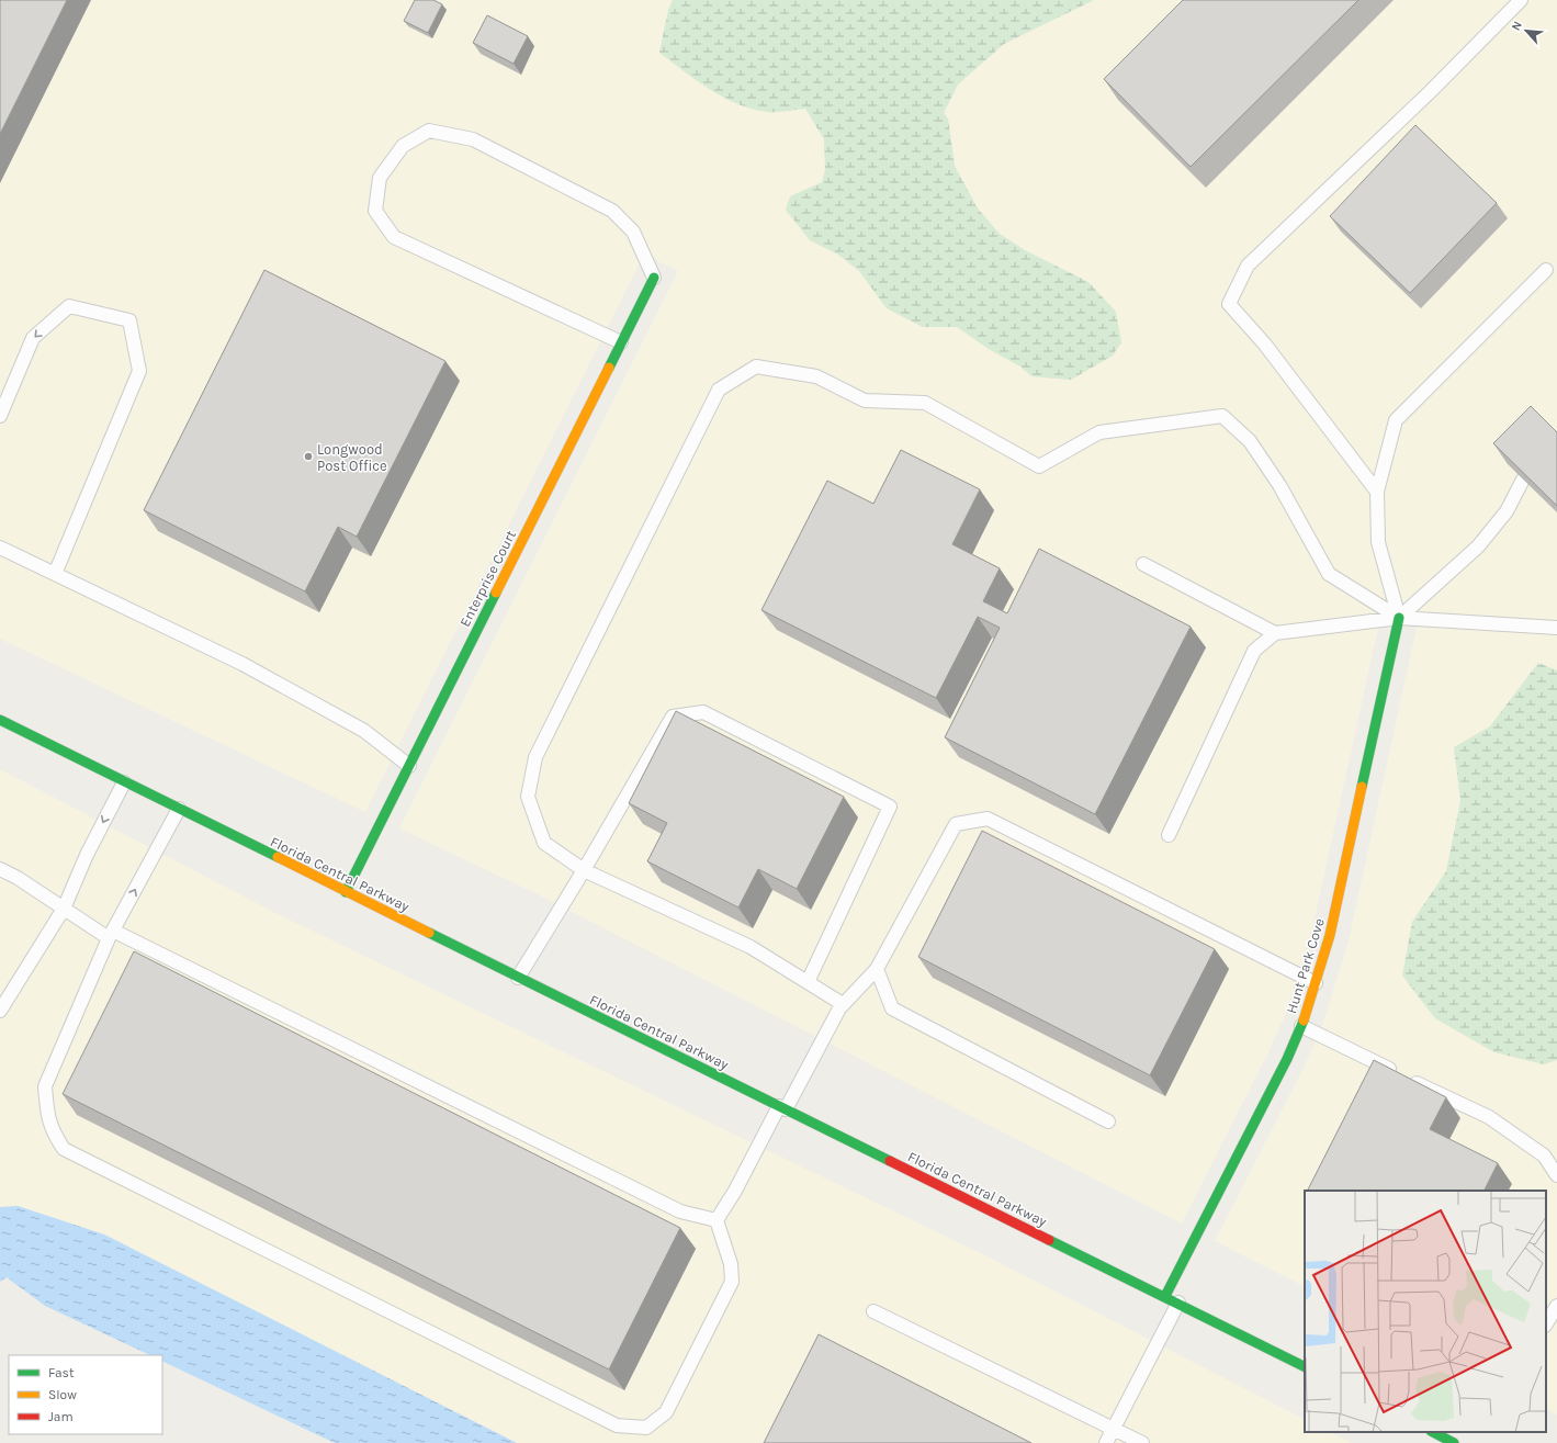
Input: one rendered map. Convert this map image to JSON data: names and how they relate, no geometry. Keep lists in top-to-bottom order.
{
  "streets": {
    "street": ["Enterprise Court", "Florida Central Parkway", "Hunt Park Cove"]
  },
  "crossings": [
    ["Enterprise Court", "Florida Central Parkway"],
    ["Florida Central Parkway", "Hunt Park Cove"]
  ],
  "places": ["Longwood Post Office"],
  "legend": ["Fast", "Slow", "Jam"],
  "north": "top left"
}
